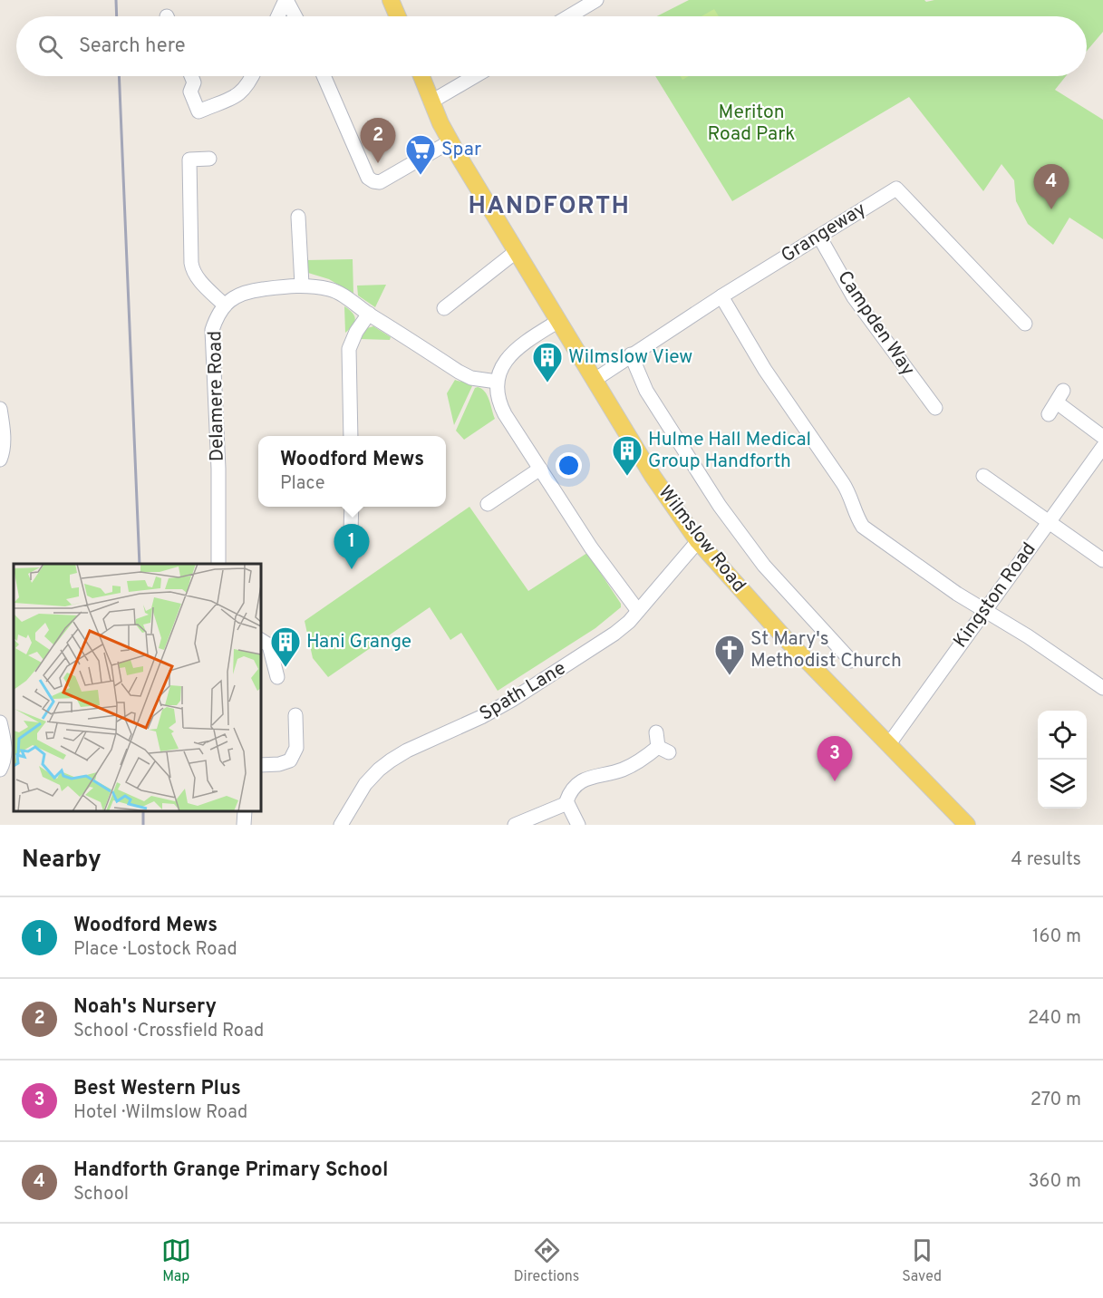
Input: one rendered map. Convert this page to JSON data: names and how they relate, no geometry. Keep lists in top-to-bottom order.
{
  "streets": {
    "main road": ["Wilmslow Road"],
    "street": [
      "Grangeway",
      "Campden Way",
      "Delamere Road",
      "Kingston Road",
      "Spath Lane"
    ]
  },
  "crossings": [
    ["Grangeway", "Campden Way"],
    ["Grangeway", "Wilmslow Road"],
    ["Wilmslow Road", "Kingston Road"],
    ["Wilmslow Road", "Spath Lane"]
  ],
  "districts": ["HANDFORTH"],
  "parks": ["Meriton Road Park"],
  "places": {
    "supermarket": ["Spar"],
    "building": ["Wilmslow View", "Hulme Hall Medical Group Handforth", "Hani Grange"],
    "church": ["St Mary's Methodist Church"]
  },
  "page": {
    "search": "Search here",
    "pins": [
      "2",
      "4",
      "1",
      "3"
    ],
    "popup": ["Woodford Mews", "Place"],
    "heading": ["Nearby", "4 results"],
    "list": [
      {
        "mark": "1",
        "name": "Woodford Mews",
        "note": "Place · Lostock Road",
        "value": "160 m"
      },
      {
        "mark": "2",
        "name": "Noah's Nursery",
        "note": "School · Crossfield Road",
        "value": "240 m"
      },
      {
        "mark": "3",
        "name": "Best Western Plus",
        "note": "Hotel · Wilmslow Road",
        "value": "270 m"
      },
      {
        "mark": "4",
        "name": "Handforth Grange Primary School",
        "note": "School",
        "value": "360 m"
      }
    ],
    "nav": ["Map", "Directions", "Saved"]
  }
}
